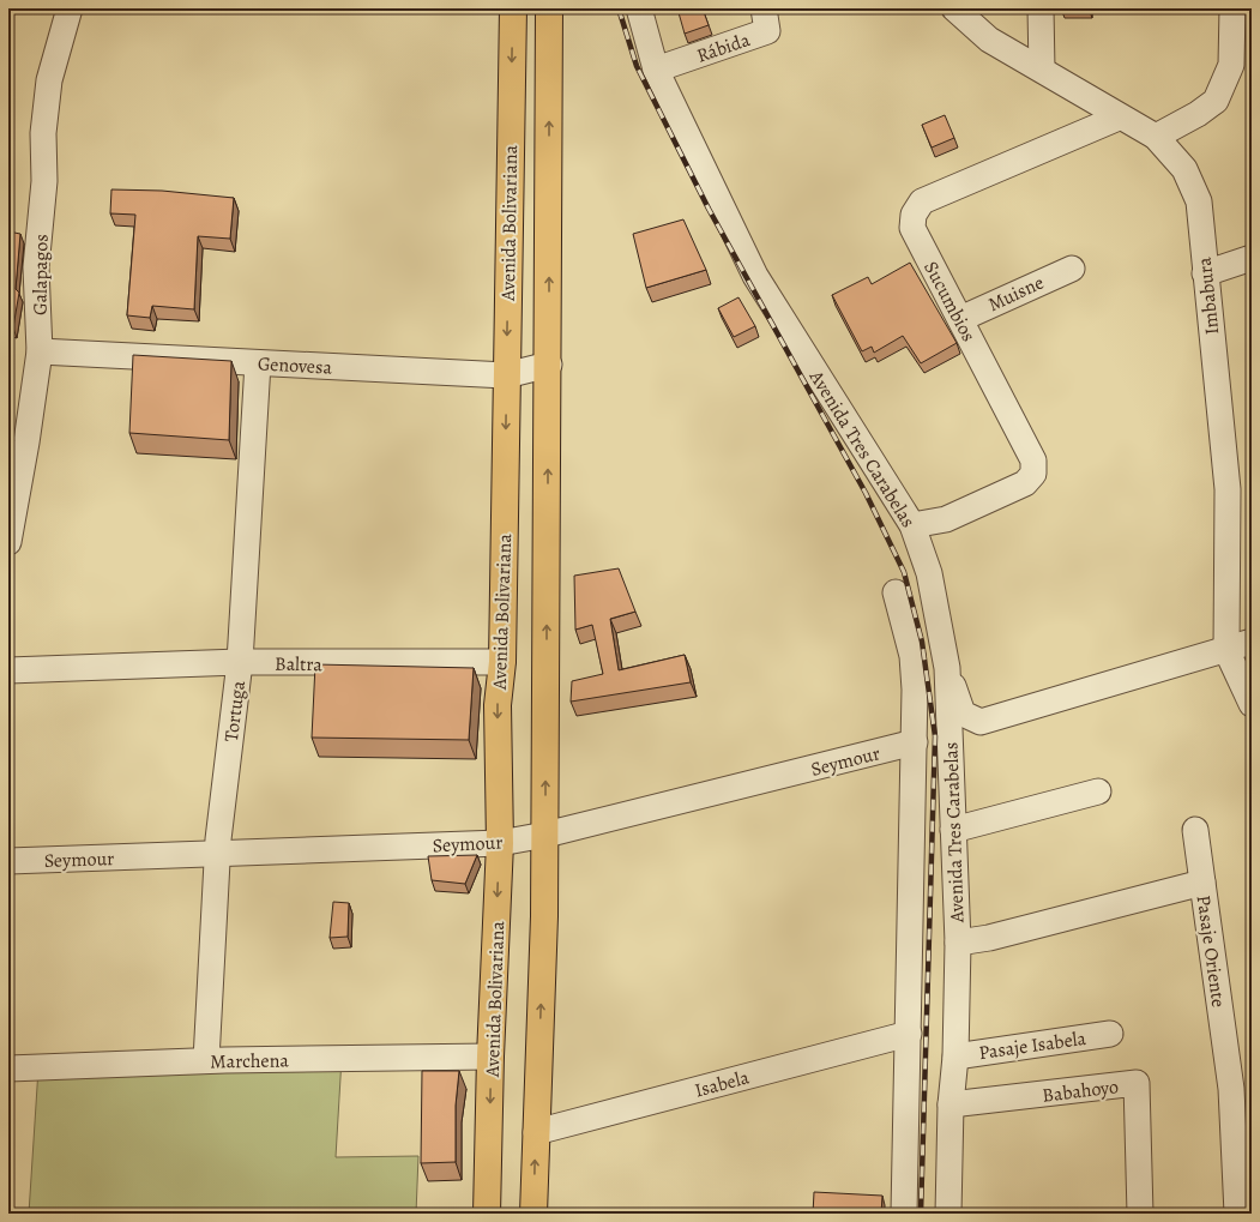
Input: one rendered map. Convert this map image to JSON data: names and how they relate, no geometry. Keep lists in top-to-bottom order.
{
  "streets": {
    "main road": ["Avenida Bolivariana"],
    "street": [
      "Rábida",
      "Galapagos",
      "Muisne",
      "Imbabura",
      "Sucumbios",
      "Genovesa",
      "Avenida Tres Carabelas",
      "Baltra",
      "Tortuga",
      "Seymour",
      "Pasaje Oriente",
      "Pasaje Isabela",
      "Marchena",
      "Isabela",
      "Babahoyo"
    ]
  },
  "crossings": [
    ["Rábida", "Avenida Tres Carabelas"],
    ["Avenida Bolivariana", "Genovesa"],
    ["Avenida Bolivariana", "Baltra"],
    ["Avenida Bolivariana", "Seymour"],
    ["Avenida Bolivariana", "Marchena"],
    ["Avenida Bolivariana", "Isabela"],
    ["Galapagos", "Genovesa"],
    ["Muisne", "Sucumbios"],
    ["Imbabura", "Sucumbios"],
    ["Sucumbios", "Avenida Tres Carabelas"],
    ["Genovesa", "Tortuga"],
    ["Avenida Tres Carabelas", "Pasaje Oriente"],
    ["Avenida Tres Carabelas", "Pasaje Isabela"],
    ["Avenida Tres Carabelas", "Babahoyo"],
    ["Baltra", "Tortuga"],
    ["Tortuga", "Seymour"],
    ["Tortuga", "Marchena"]
  ]
}
